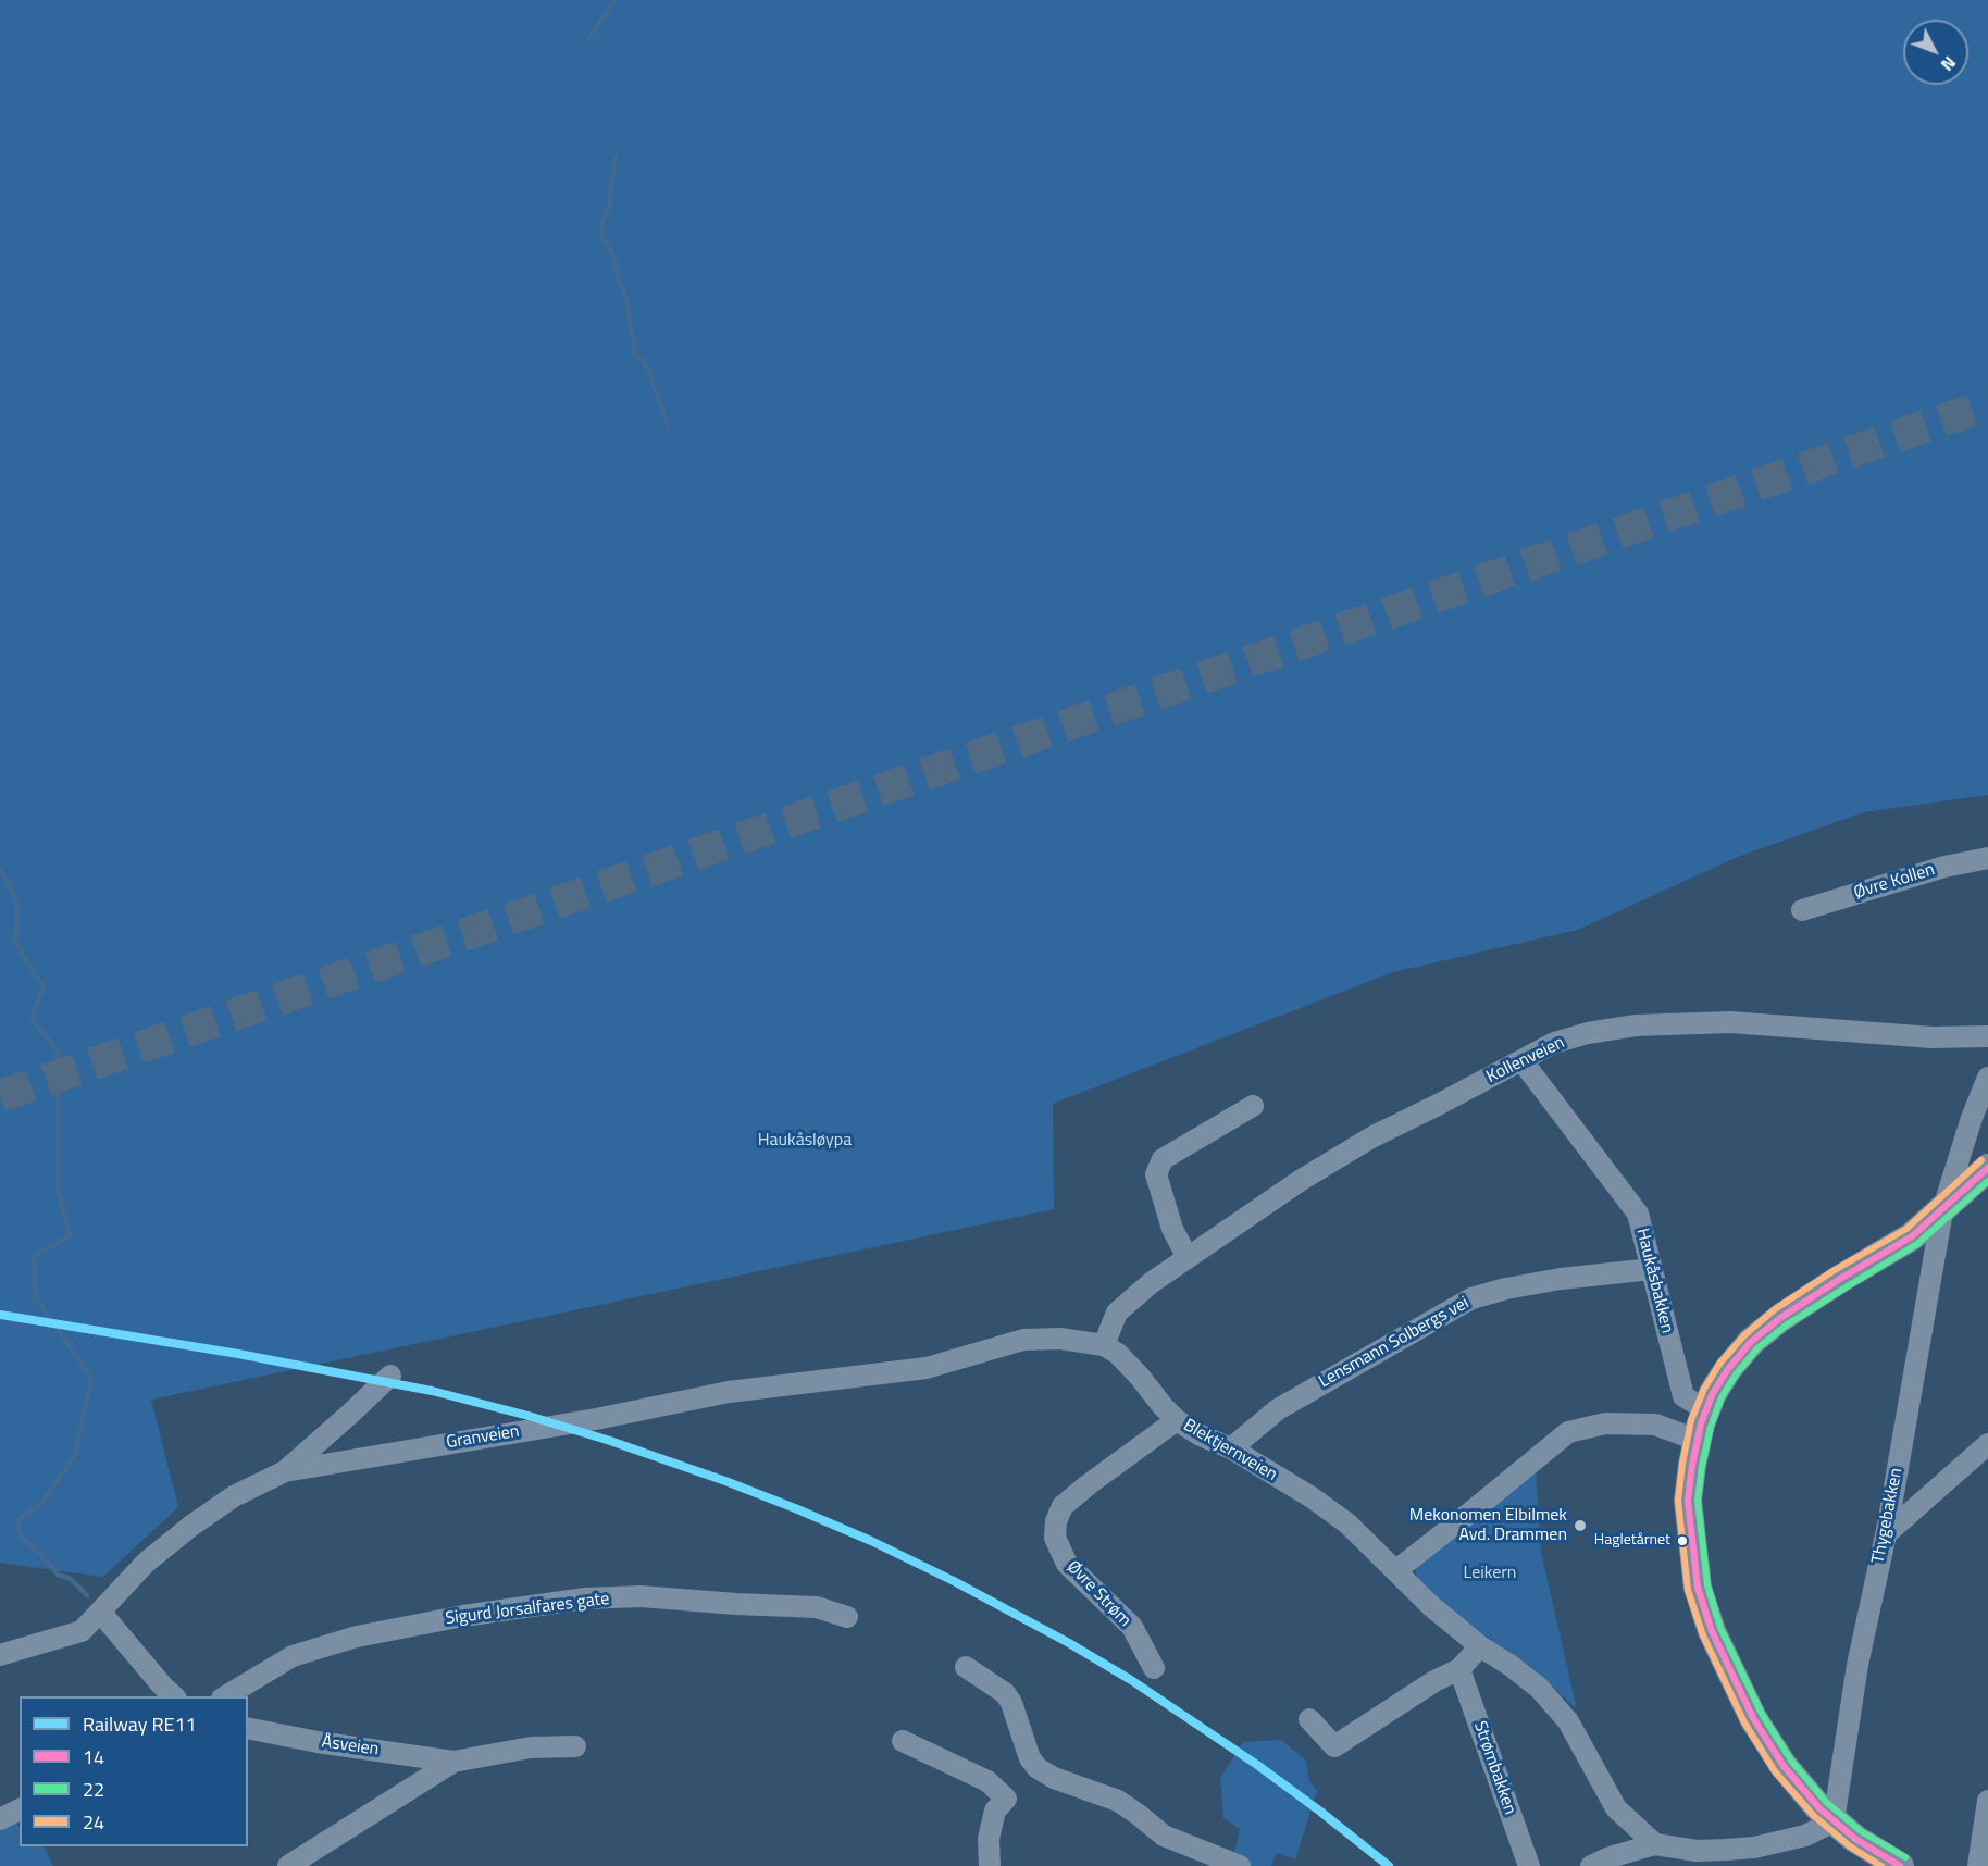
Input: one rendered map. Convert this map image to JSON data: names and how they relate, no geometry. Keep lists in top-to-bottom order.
{
  "streets": {
    "street": [
      "Øvre Kollen",
      "Kollenveien",
      "Haukåsbakken",
      "Lensmann Solbergs vei",
      "Granveien",
      "Blektjernveien",
      "Thygebakken",
      "Øvre Strøm",
      "Sigurd Jorsalfares gate",
      "Åsveien",
      "Strømbakken"
    ]
  },
  "crossings": [
    ["Kollenveien", "Haukåsbakken"],
    ["Kollenveien", "Granveien"],
    ["Kollenveien", "Blektjernveien"],
    ["Haukåsbakken", "Lensmann Solbergs vei"],
    ["Lensmann Solbergs vei", "Blektjernveien"],
    ["Granveien", "Blektjernveien"],
    ["Blektjernveien", "Øvre Strøm"]
  ],
  "parks": ["Haukåsløypa", "Leikern"],
  "places": ["Mekonomen Elbilmek Avd. Drammen", "Hagletårnet"],
  "lines": [
    "transit line 24",
    "transit line 14",
    "transit line 22",
    "rail line RE11"
  ],
  "legend": [
    "Railway RE11",
    "14",
    "22",
    "24"
  ],
  "north": "bottom right"
}
